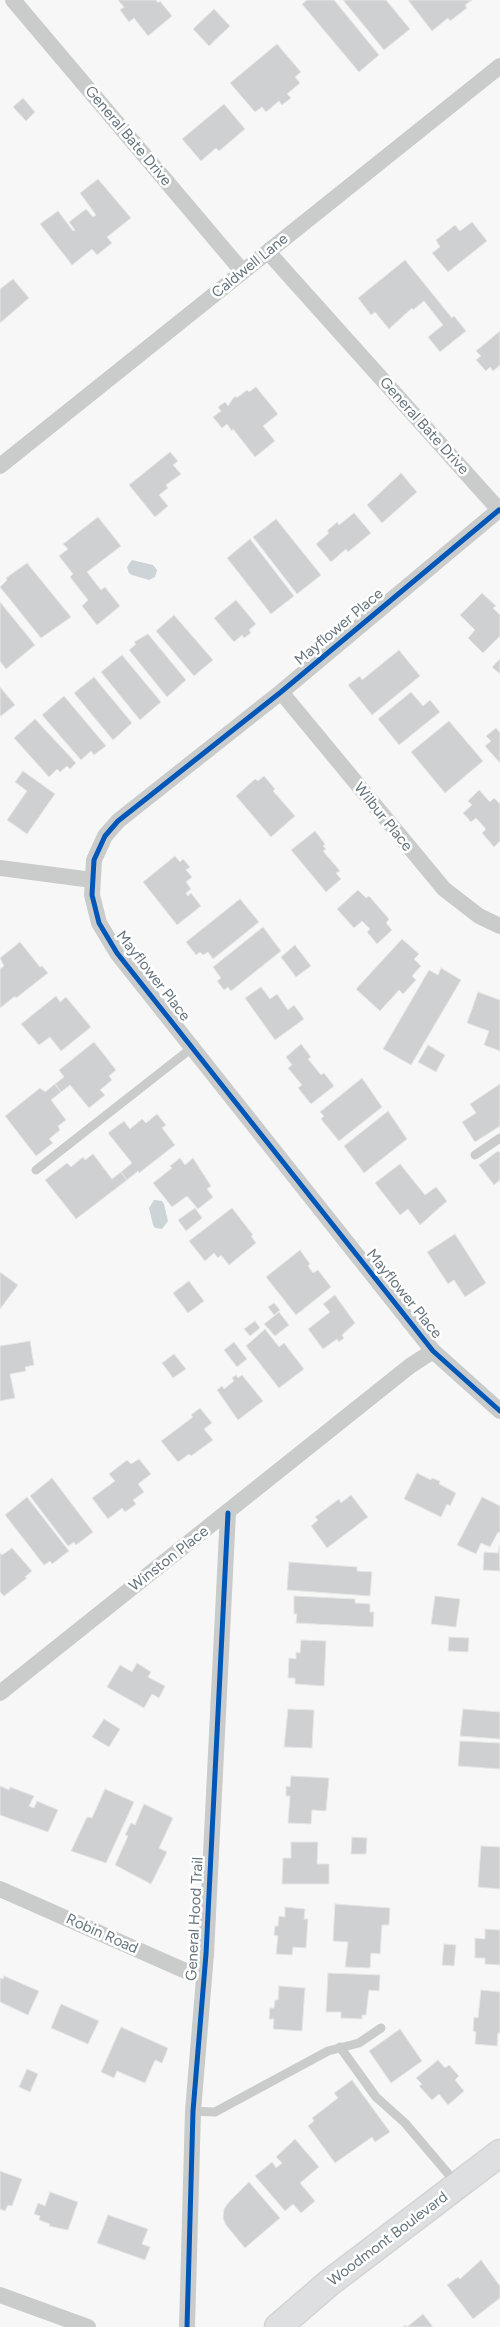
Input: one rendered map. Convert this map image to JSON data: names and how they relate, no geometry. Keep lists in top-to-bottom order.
{
  "streets": {
    "main road": ["Woodmont Boulevard"],
    "street": [
      "General Bate Drive",
      "Caldwell Lane",
      "Mayflower Place",
      "Wilbur Place",
      "Winston Place",
      "General Hood Trail",
      "Robin Road"
    ]
  },
  "crossings": [
    ["General Bate Drive", "Caldwell Lane"],
    ["General Bate Drive", "Mayflower Place"],
    ["Mayflower Place", "Wilbur Place"],
    ["Mayflower Place", "Winston Place"],
    ["Winston Place", "General Hood Trail"],
    ["General Hood Trail", "Robin Road"]
  ]
}
